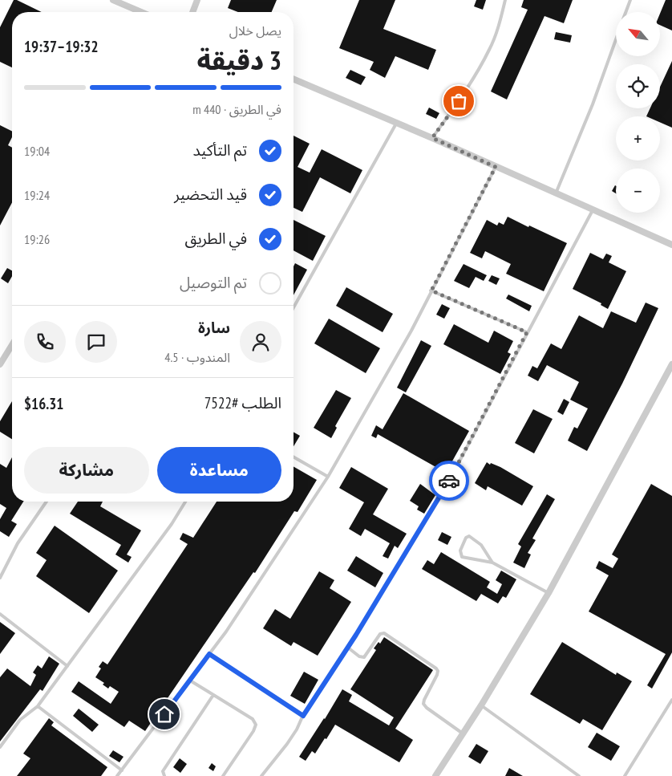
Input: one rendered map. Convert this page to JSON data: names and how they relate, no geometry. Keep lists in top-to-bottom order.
{
  "north": "top left",
  "page": {
    "map_buttons": ["+", "−"],
    "heading": ["3 دقيقة", "يصل خلال", "19:32–19:37"],
    "panel": [
      "سارة",
      "المندوب · 4.5",
      "الطلب #7522",
      "$16.31"
    ],
    "bar": "في الطريق · 440 m",
    "list": [
      ["تم التأكيد", "19:04"],
      ["قيد التحضير", "19:24"],
      ["في الطريق", "19:26"],
      "تم التوصيل"
    ],
    "buttons": ["مساعدة", "مشاركة"]
  }
}
